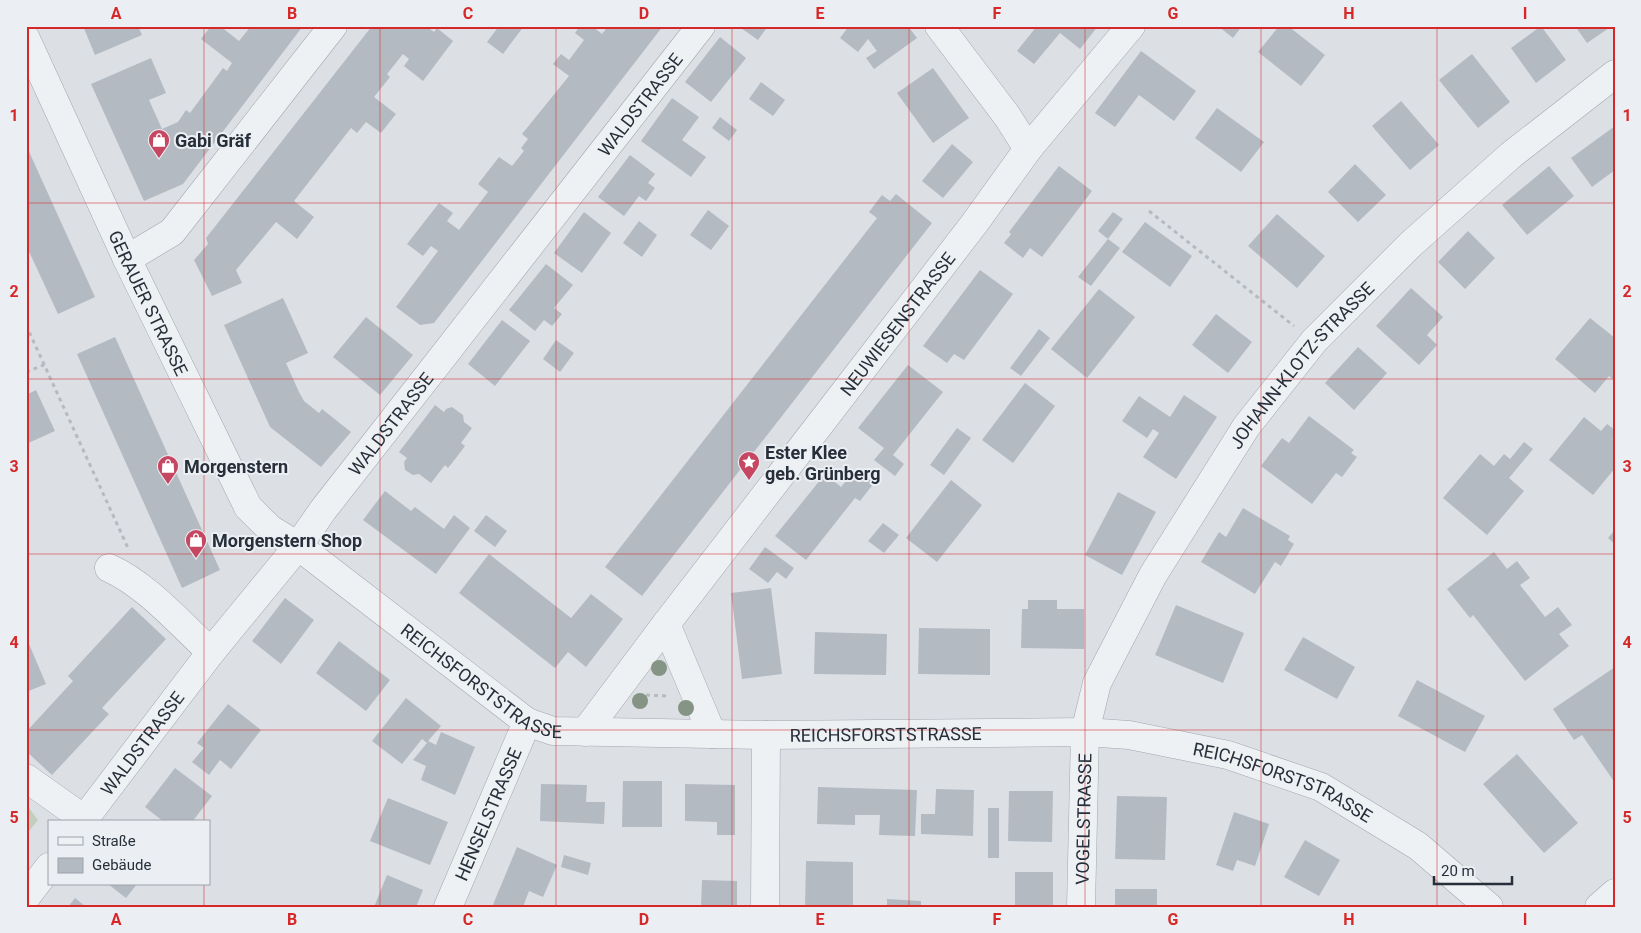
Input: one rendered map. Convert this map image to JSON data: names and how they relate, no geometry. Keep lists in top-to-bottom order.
{
  "streets": {
    "street": [
      "WALDSTRASSE",
      "GERAUER STRASSE",
      "NEUWIESENSTRASSE",
      "JOHANN-KLOTZ-STRASSE",
      "REICHSFORSTSTRASSE",
      "HENSELSTRASSE",
      "VOGELSTRASSE"
    ]
  },
  "crossings": [
    ["WALDSTRASSE", "GERAUER STRASSE"],
    ["WALDSTRASSE", "REICHSFORSTSTRASSE"],
    ["GERAUER STRASSE", "REICHSFORSTSTRASSE"],
    ["NEUWIESENSTRASSE", "REICHSFORSTSTRASSE"],
    ["JOHANN-KLOTZ-STRASSE", "REICHSFORSTSTRASSE"],
    ["JOHANN-KLOTZ-STRASSE", "VOGELSTRASSE"],
    ["REICHSFORSTSTRASSE", "HENSELSTRASSE"],
    ["REICHSFORSTSTRASSE", "VOGELSTRASSE"]
  ],
  "places": {
    "shop": ["Gabi Gräf", "Morgenstern", "Morgenstern Shop"],
    "place": ["Ester Klee geb. Grünberg"]
  },
  "legend": ["Straße", "Gebäude"],
  "scale_bar": "20 m",
  "grid": {
    "columns": [
      "A",
      "B",
      "C",
      "D",
      "E",
      "F",
      "G",
      "H",
      "I"
    ],
    "rows": [
      "1",
      "2",
      "3",
      "4",
      "5"
    ]
  }
}
